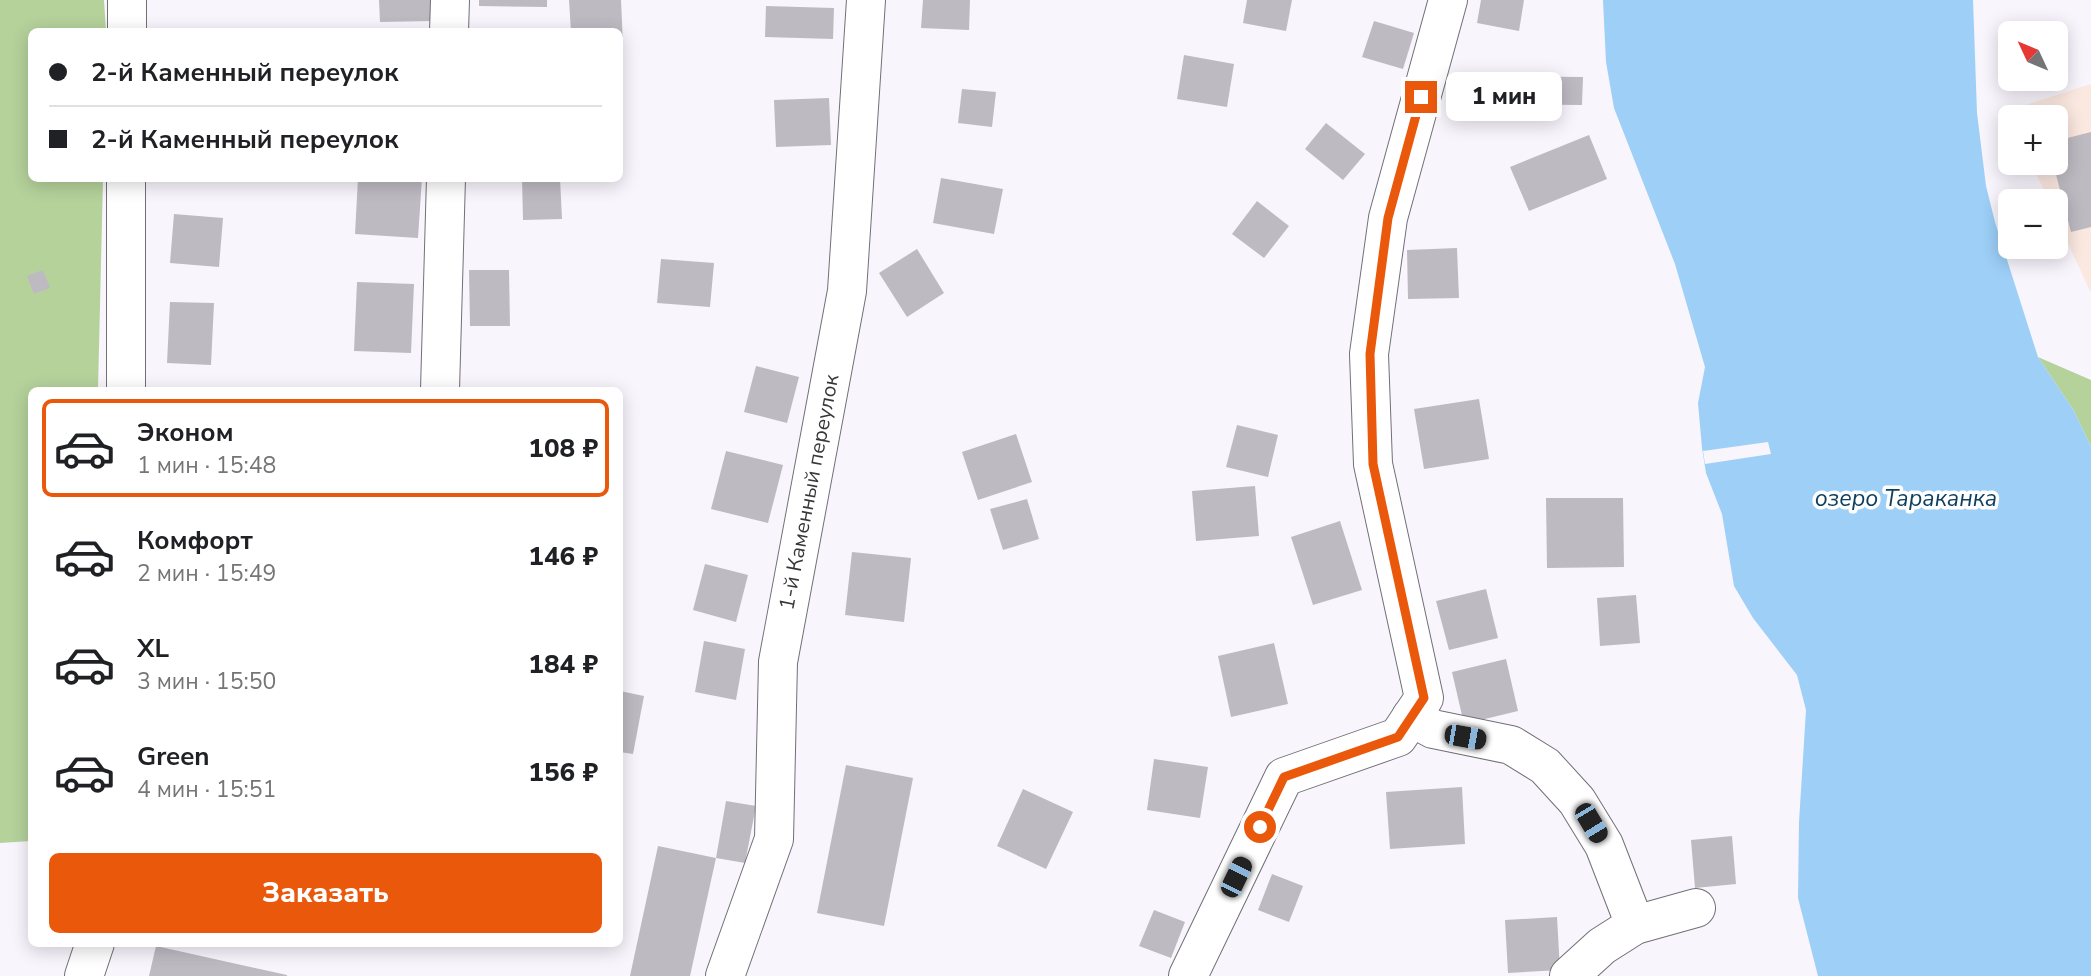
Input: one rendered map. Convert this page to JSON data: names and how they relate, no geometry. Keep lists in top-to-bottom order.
{
  "streets": {
    "street": ["1-й Каменный переулок"]
  },
  "water": ["озеро Тараканка"],
  "north": "top left",
  "page": {
    "map_buttons": ["+", "−"],
    "banner": ["2-й Каменный переулок", "2-й Каменный переулок"],
    "bubble": "1 мин",
    "list": [
      {
        "name": "Эконом",
        "note": "1 мин · 15:48",
        "value": "108 ₽"
      },
      {
        "name": "Комфорт",
        "note": "2 мин · 15:49",
        "value": "146 ₽"
      },
      {
        "name": "XL",
        "note": "3 мин · 15:50",
        "value": "184 ₽"
      },
      {
        "name": "Green",
        "note": "4 мин · 15:51",
        "value": "156 ₽"
      }
    ],
    "buttons": "Заказать"
  }
}
